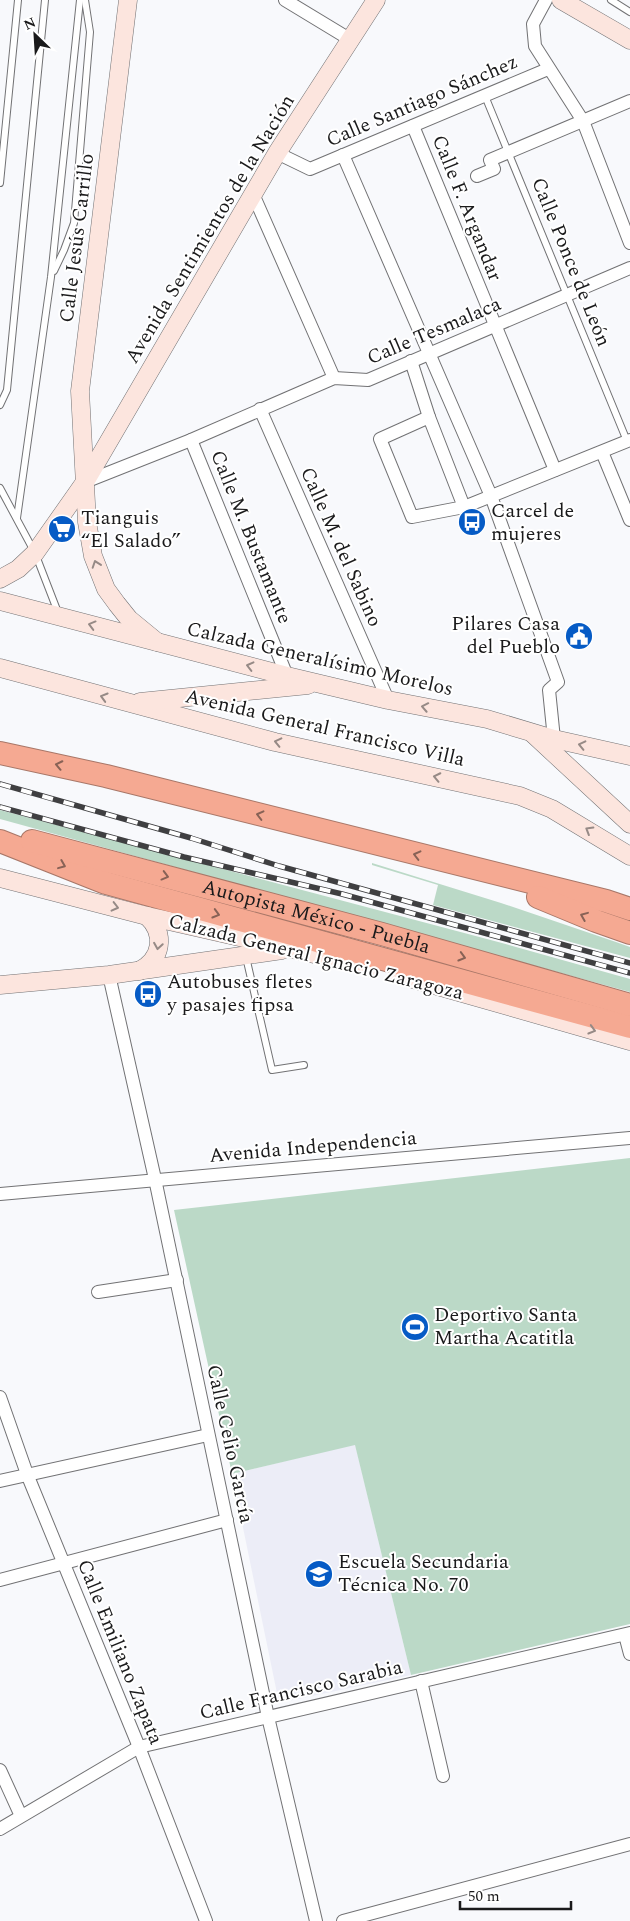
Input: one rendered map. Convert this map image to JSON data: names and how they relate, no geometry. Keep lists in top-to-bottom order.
{
  "streets": {
    "highway": ["Autopista México - Puebla", "Calzada General Ignacio Zaragoza"],
    "street": [
      "Calle Santiago Sánchez",
      "Calle F. Argandar",
      "Avenida Sentimientos de la Nación",
      "Calle Jesús Carrillo",
      "Calle Tesmalaca",
      "Calle M. Bustamante",
      "Calle M. del Sabino",
      "Calzada Generalísimo Morelos",
      "Avenida General Francisco Villa",
      "Avenida Independencia",
      "Calle Celio García",
      "Calle Emiliano Zapata",
      "Calle Francisco Sarabia"
    ],
    "lane": ["Calle Ponce de León"]
  },
  "crossings": [
    ["Calle Santiago Sánchez", "Calle F. Argandar"],
    ["Calle Santiago Sánchez", "Avenida Sentimientos de la Nación"],
    ["Calle Santiago Sánchez", "Calle Ponce de León"],
    ["Calle F. Argandar", "Calle Tesmalaca"],
    ["Avenida Sentimientos de la Nación", "Calle Jesús Carrillo"],
    ["Avenida Sentimientos de la Nación", "Calle Tesmalaca"],
    ["Calle Jesús Carrillo", "Calle Tesmalaca"],
    ["Calle Ponce de León", "Calle Tesmalaca"],
    ["Calle Tesmalaca", "Calle M. Bustamante"],
    ["Calle Tesmalaca", "Calle M. del Sabino"],
    ["Calle M. Bustamante", "Calzada Generalísimo Morelos"],
    ["Calle M. del Sabino", "Calzada Generalísimo Morelos"],
    ["Avenida Independencia", "Calle Celio García"],
    ["Calle Celio García", "Calle Francisco Sarabia"],
    ["Calle Emiliano Zapata", "Calle Francisco Sarabia"]
  ],
  "one_way": ["Avenida General Francisco Villa"],
  "places": {
    "bus stop": ["Carcel de mujeres", "Autobuses fletes y pasajes fipsa"],
    "supermarket": ["Tianguis “El Salado”"],
    "public building": ["Pilares Casa del Pueblo"],
    "sports": ["Deportivo Santa Martha Acatitla"],
    "school or university": ["Escuela Secundaria Técnica No. 70"]
  },
  "scale_bar": "50 m",
  "north": "top left"
}
